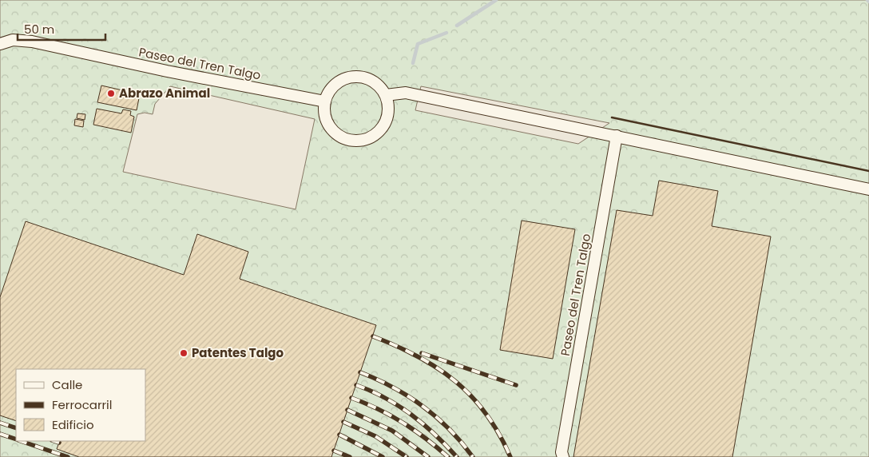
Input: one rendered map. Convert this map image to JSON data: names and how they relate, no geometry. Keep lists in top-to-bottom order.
{
  "streets": {
    "street": ["Paseo del Tren Talgo"]
  },
  "places": ["Abrazo Animal", "Patentes Talgo"],
  "legend": ["Calle", "Ferrocarril", "Edificio"],
  "scale_bar": "50 m"
}
